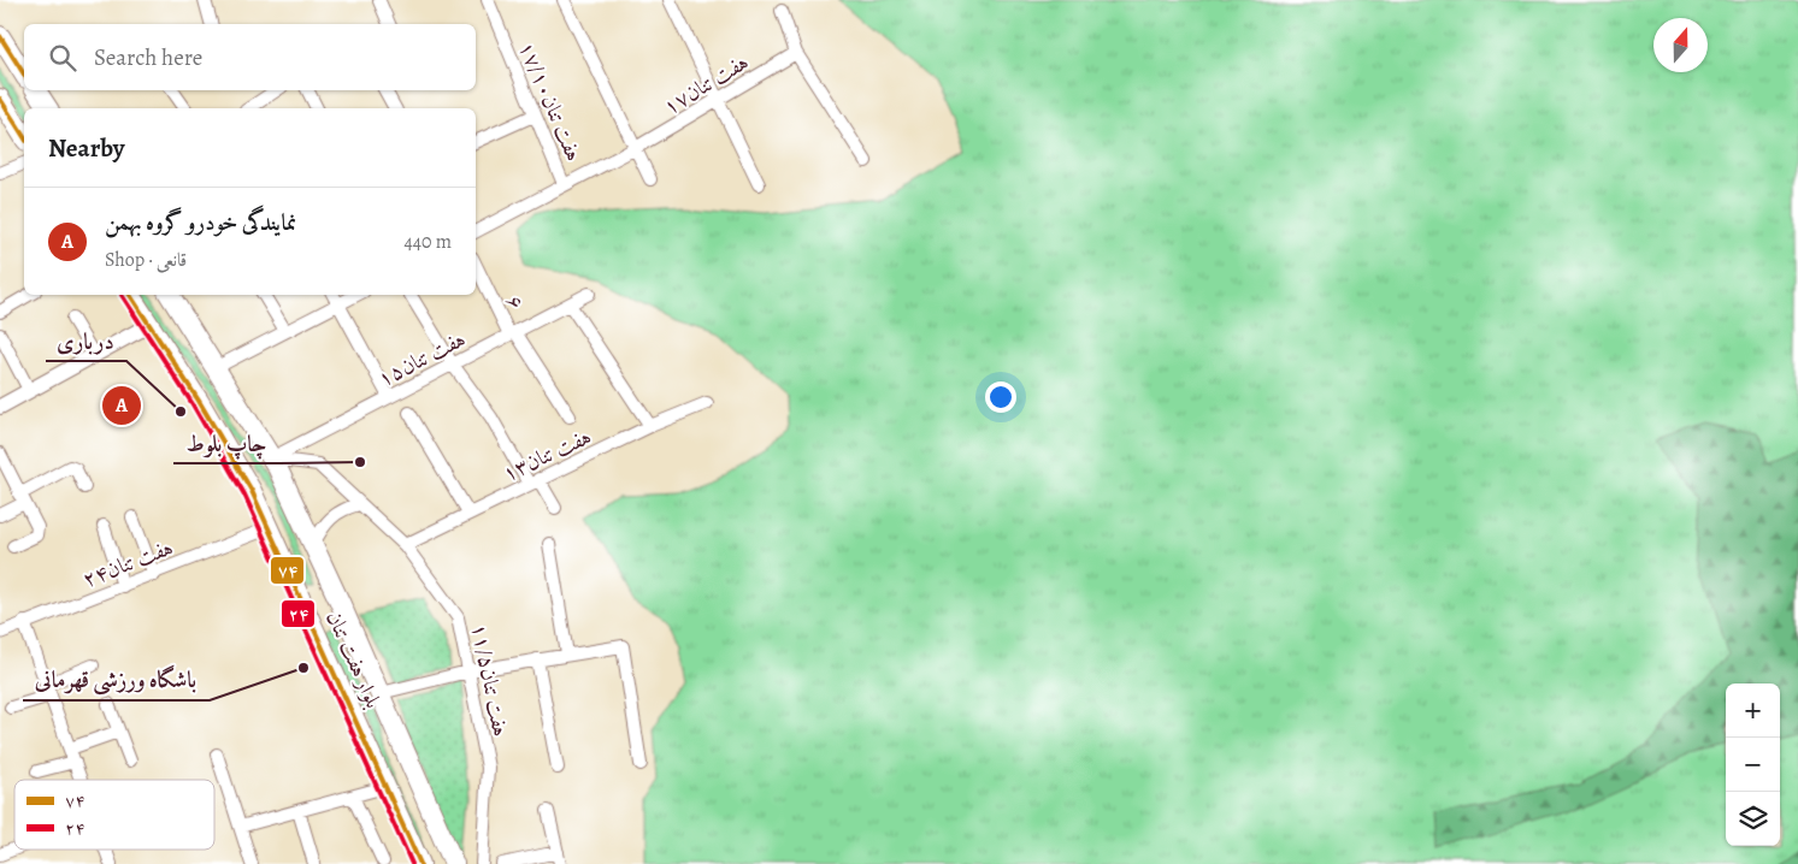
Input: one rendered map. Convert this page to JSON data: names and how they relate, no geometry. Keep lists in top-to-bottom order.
{
  "streets": {
    "main road": ["بلوار هفت تنان"],
    "street": [
      "۱۷هفت تنان",
      "۱۷/۱۰هفت تنان",
      "۶",
      "هفت تنان۱۵",
      "۱۳هفت تنان",
      "هفت تنان۲۴",
      "۱۱/۵هفت تنان"
    ]
  },
  "crossings": [
    ["۱۷هفت تنان", "۱۷/۱۰هفت تنان"],
    ["۶", "هفت تنان۱۵"],
    ["هفت تنان۱۵", "بلوار هفت تنان"],
    ["۱۳هفت تنان", "۱۱/۵هفت تنان"],
    ["هفت تنان۲۴", "بلوار هفت تنان"]
  ],
  "places": ["درباری", "چاپ بلوط", "باشگاه ورزشی قهرمانی"],
  "lines": ["transit line ۷۴", "transit line ۲۴"],
  "legend": ["۷۴", "۲۴"],
  "north": "top",
  "page": {
    "search": "Search here",
    "heading": "Nearby",
    "list": [
      {
        "mark": "A",
        "name": "نمایندگی خودرو گروه بهمن",
        "note": "Shop · قانعی",
        "value": "440 m"
      }
    ],
    "pins": "A",
    "map_buttons": ["+", "−"]
  }
}
